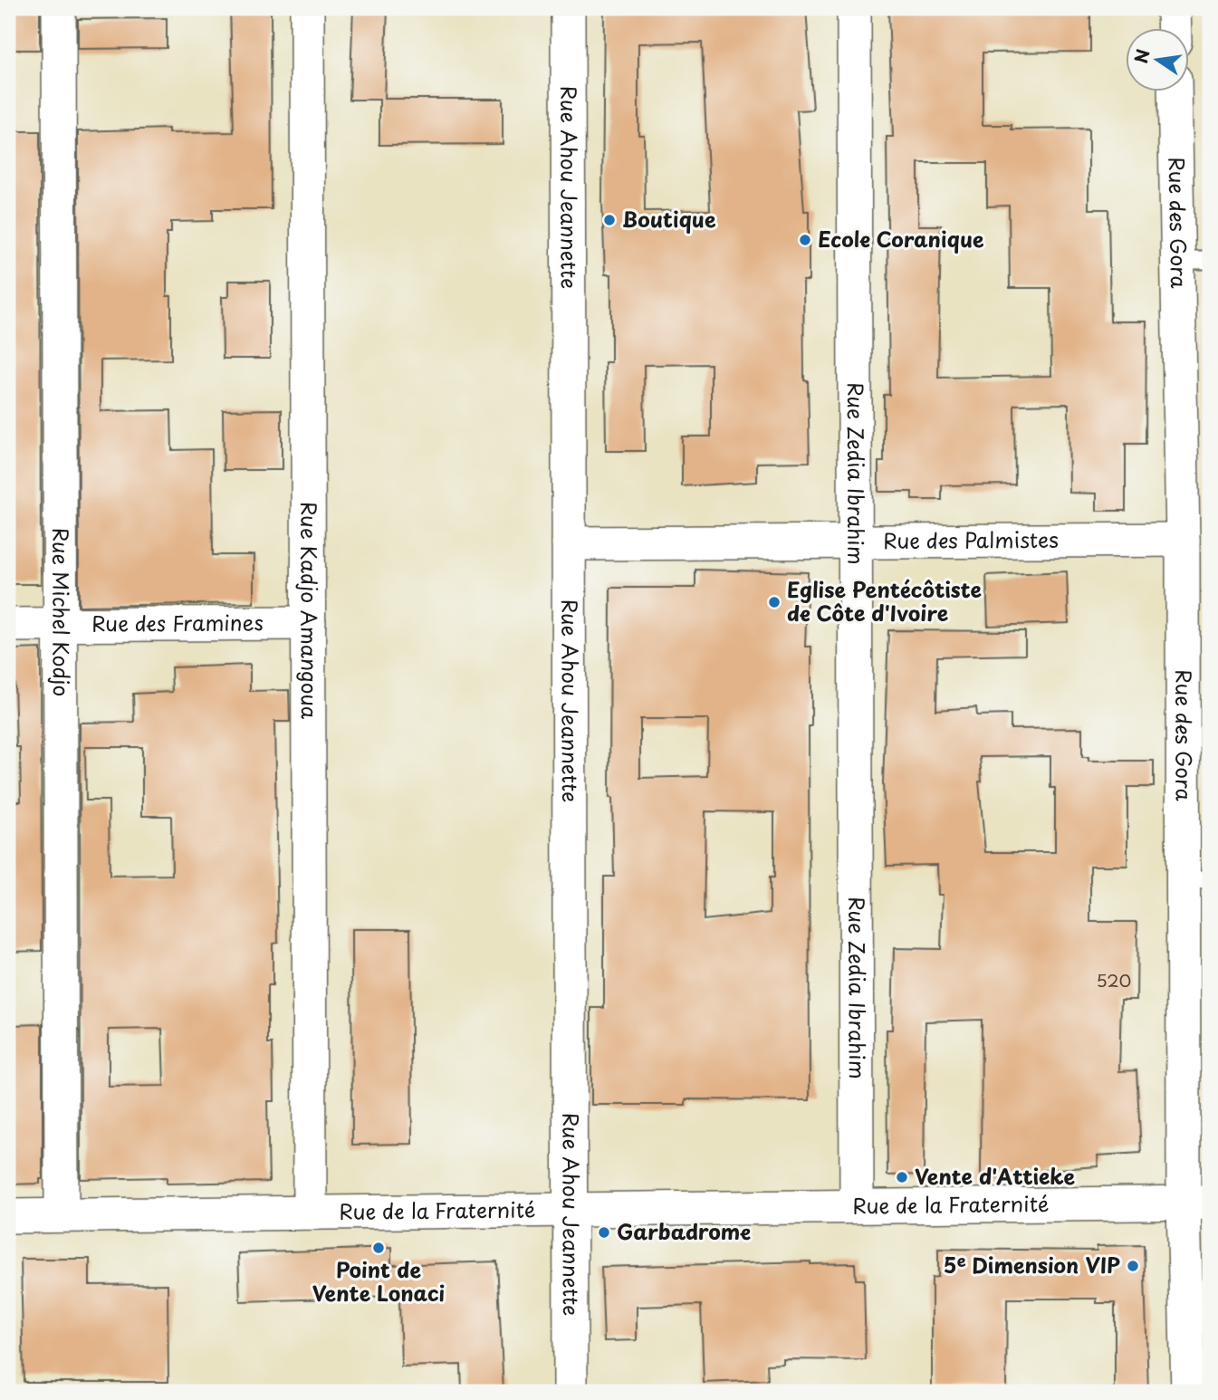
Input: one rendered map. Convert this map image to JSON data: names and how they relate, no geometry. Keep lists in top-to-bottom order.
{
  "streets": {
    "street": [
      "Rue Ahou Jeannette",
      "Rue des Gora",
      "Rue Zedia Ibrahim",
      "Rue des Palmistes",
      "Rue Kadjo Amangoua",
      "Rue Michel Kodjo",
      "Rue des Framines",
      "Rue de la Fraternité"
    ]
  },
  "crossings": [
    ["Rue Ahou Jeannette", "Rue des Palmistes"],
    ["Rue Ahou Jeannette", "Rue de la Fraternité"],
    ["Rue des Gora", "Rue des Palmistes"],
    ["Rue des Gora", "Rue de la Fraternité"],
    ["Rue Zedia Ibrahim", "Rue des Palmistes"],
    ["Rue Zedia Ibrahim", "Rue de la Fraternité"],
    ["Rue Kadjo Amangoua", "Rue des Framines"],
    ["Rue Kadjo Amangoua", "Rue de la Fraternité"],
    ["Rue Michel Kodjo", "Rue des Framines"],
    ["Rue Michel Kodjo", "Rue de la Fraternité"]
  ],
  "places": [
    "Boutique",
    "Ecole Coranique",
    "Eglise Pentécôtiste de Côte d'Ivoire",
    "Vente d'Attieke",
    "Garbadrome",
    "Point de Vente Lonaci",
    "5ᵉ Dimension VIP"
  ],
  "house_numbers": ["520"],
  "north": "left"
}
